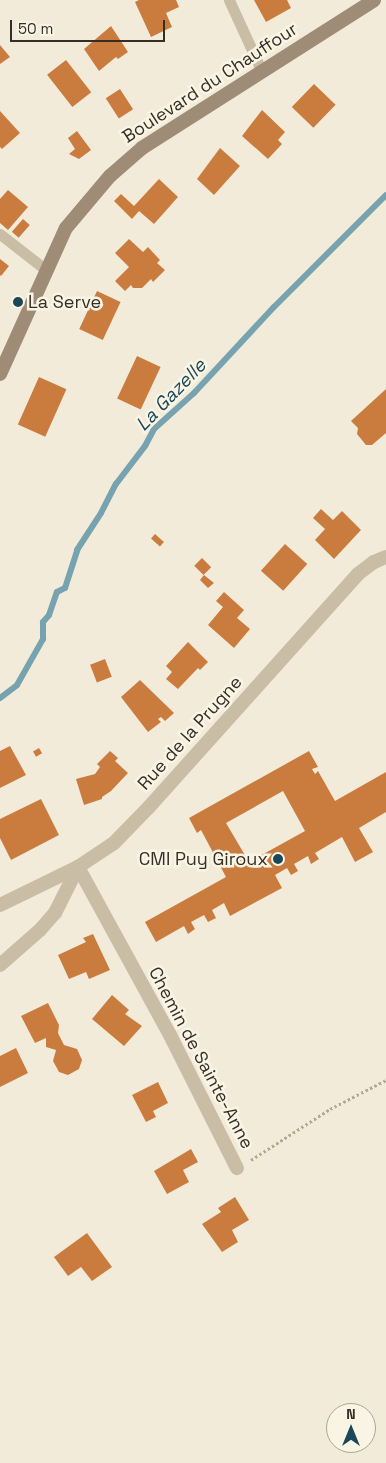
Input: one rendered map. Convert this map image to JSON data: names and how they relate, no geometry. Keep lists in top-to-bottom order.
{
  "streets": {
    "main road": ["Boulevard du Chauffour"],
    "street": ["Rue de la Prugne", "Chemin de Sainte-Anne"]
  },
  "crossings": [
    ["Rue de la Prugne", "Chemin de Sainte-Anne"]
  ],
  "water": ["La Gazelle"],
  "places": ["La Serve", "CMI Puy Giroux"],
  "scale_bar": "50 m",
  "north": "top"
}
